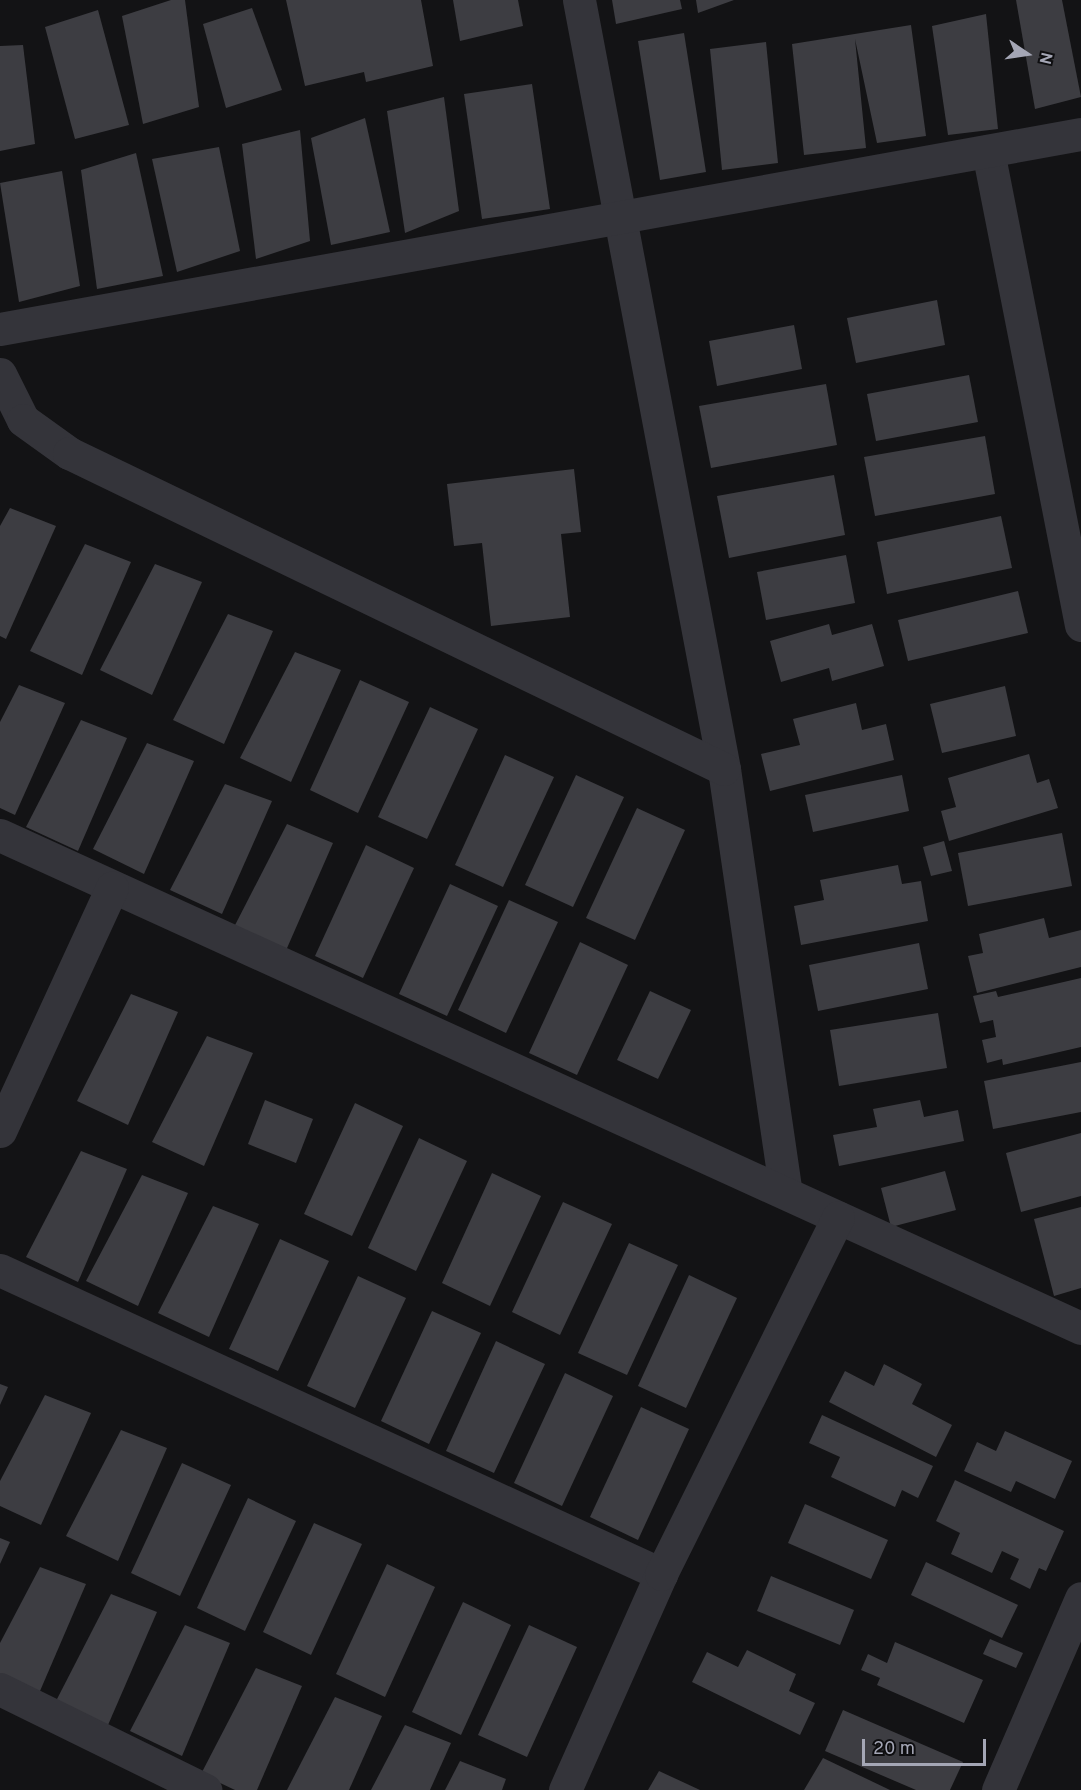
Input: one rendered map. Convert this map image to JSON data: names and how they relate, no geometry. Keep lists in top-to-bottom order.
{
  "scale_bar": "20 m",
  "north": "right"
}
